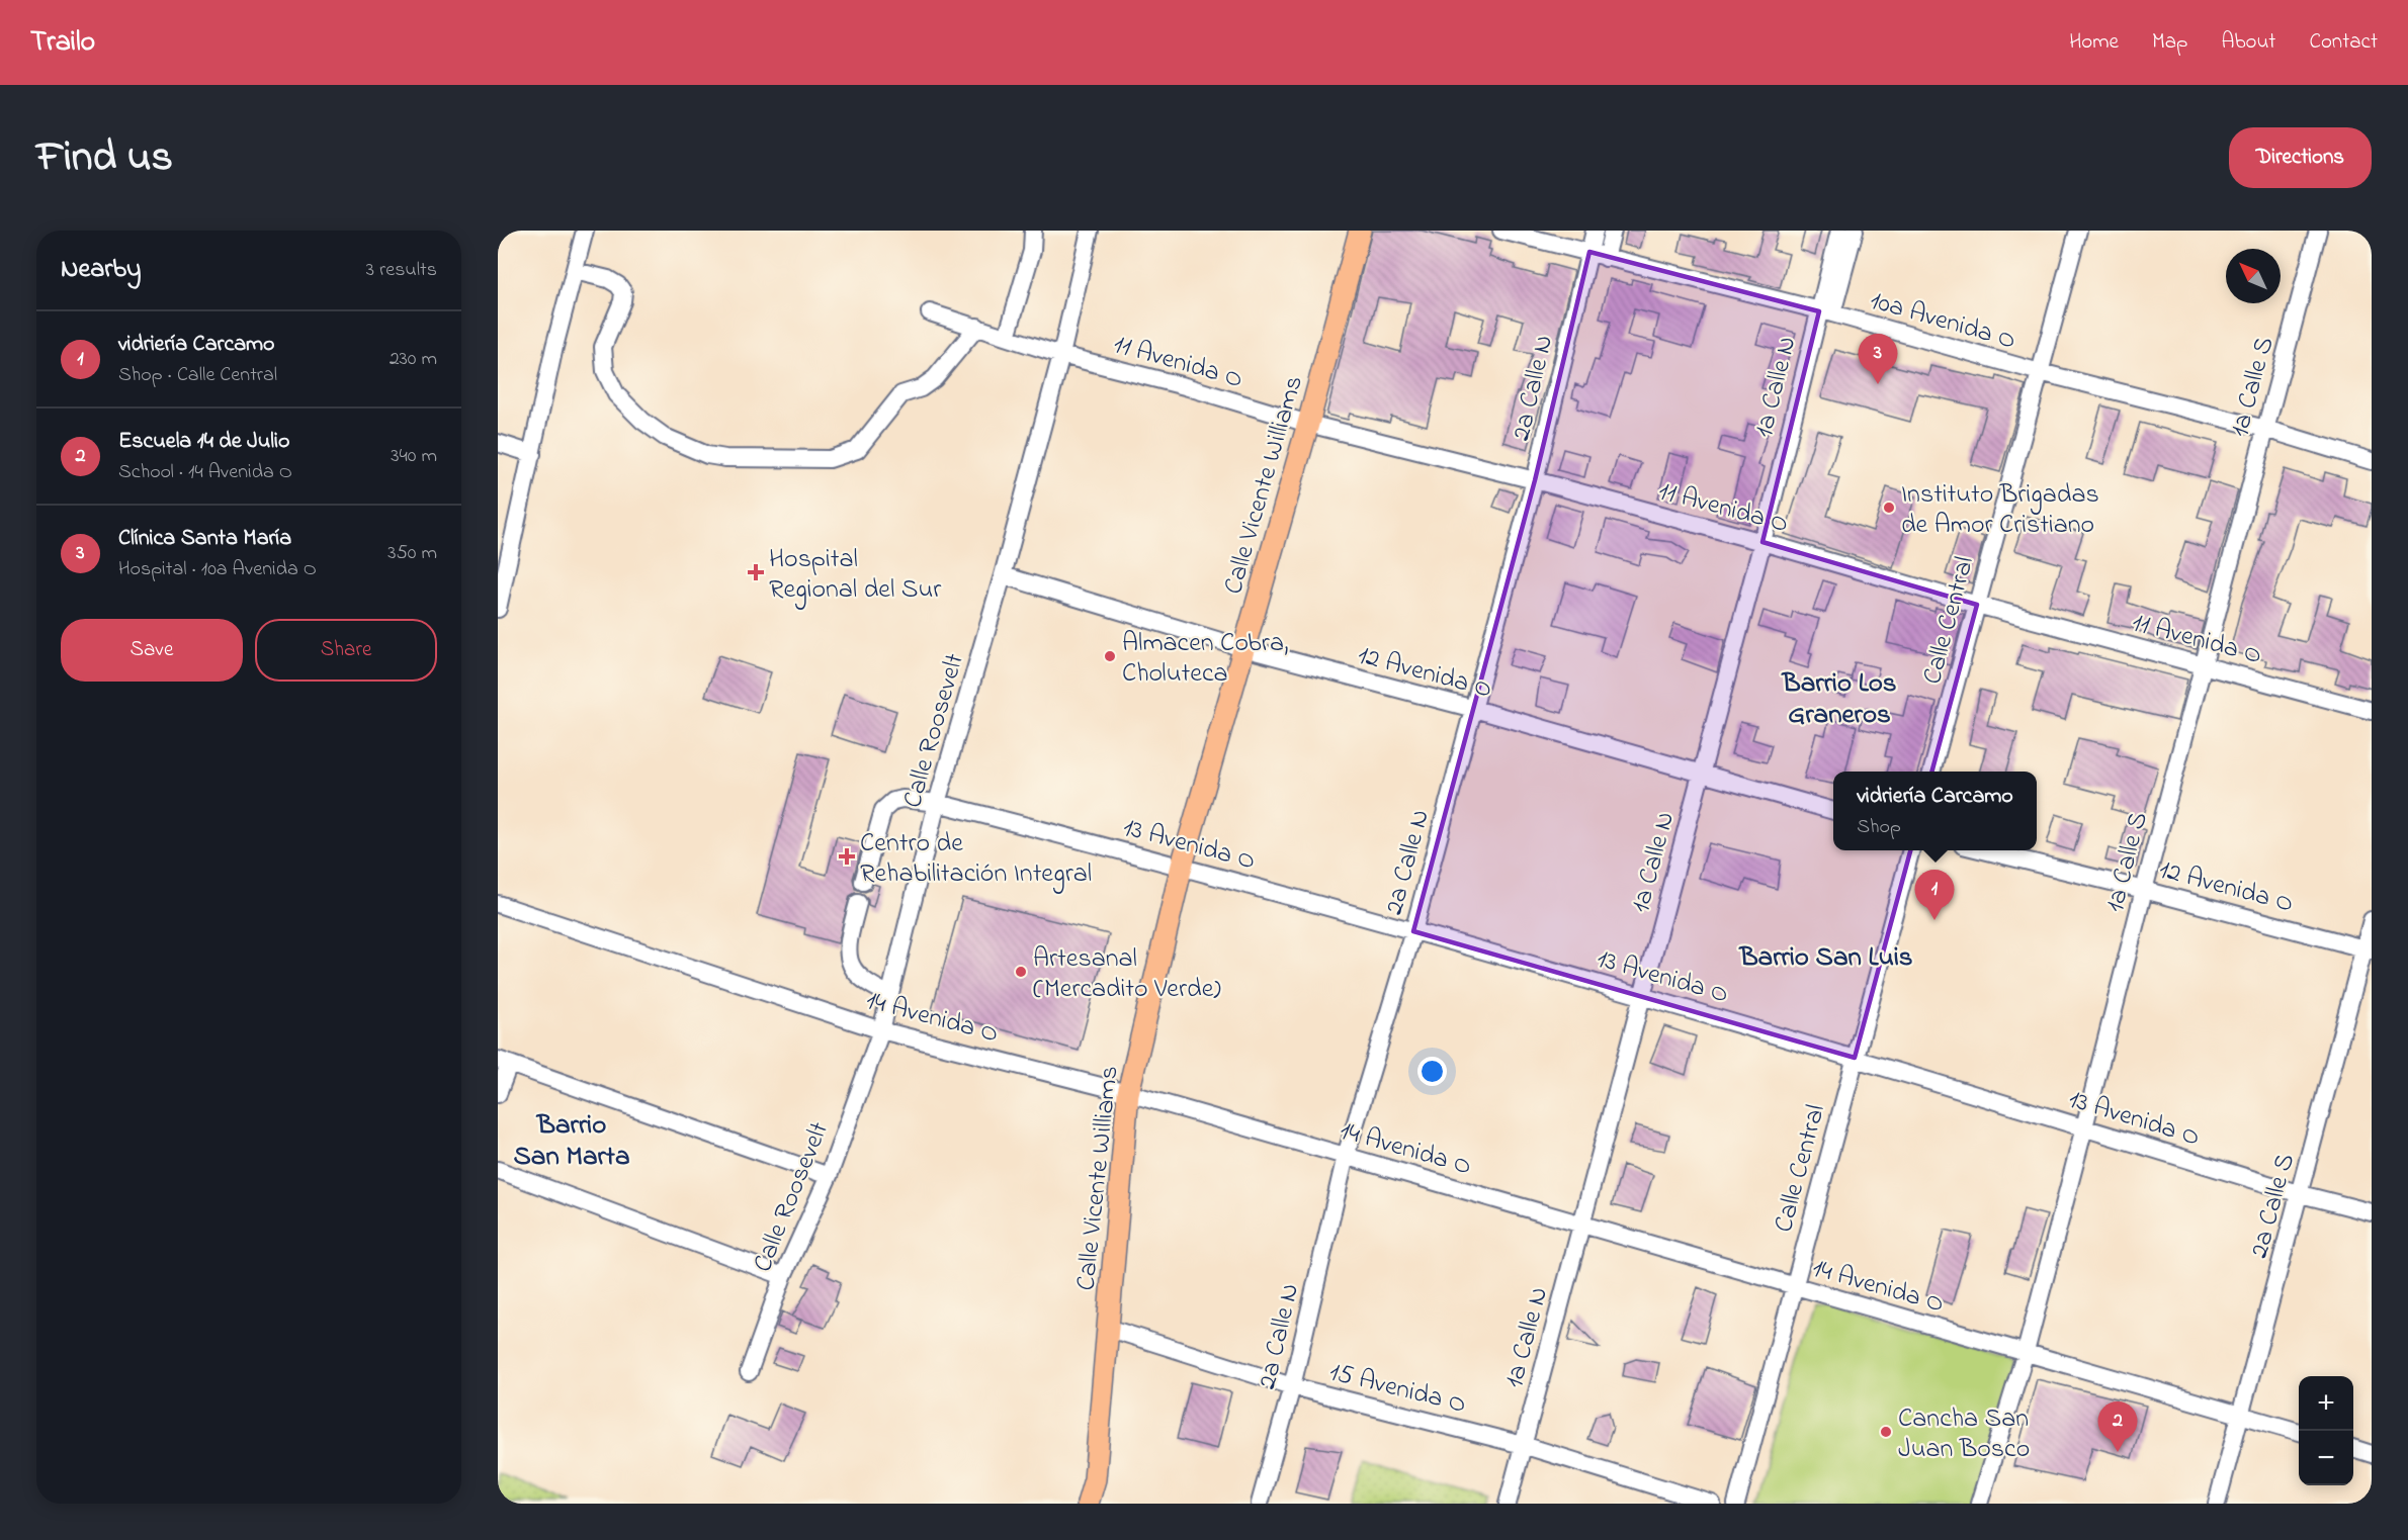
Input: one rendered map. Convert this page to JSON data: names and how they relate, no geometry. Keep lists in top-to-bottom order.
{
  "streets": {
    "main road": ["Calle Vicente Williams"],
    "street": [
      "10a Avenida O",
      "11 Avenida O",
      "1a Calle N",
      "1a Calle S",
      "2a Calle N",
      "Calle Central",
      "12 Avenida O",
      "Calle Roosevelt",
      "13 Avenida O",
      "14 Avenida O",
      "2a Calle S",
      "15 Avenida O"
    ]
  },
  "crossings": [
    ["10a Avenida O", "1a Calle N"],
    ["10a Avenida O", "1a Calle S"],
    ["10a Avenida O", "2a Calle N"],
    ["10a Avenida O", "Calle Central"],
    ["11 Avenida O", "1a Calle N"],
    ["11 Avenida O", "1a Calle S"],
    ["11 Avenida O", "2a Calle N"],
    ["11 Avenida O", "Calle Vicente Williams"],
    ["11 Avenida O", "Calle Central"],
    ["11 Avenida O", "Calle Roosevelt"],
    ["1a Calle N", "12 Avenida O"],
    ["1a Calle N", "13 Avenida O"],
    ["1a Calle N", "14 Avenida O"],
    ["1a Calle N", "15 Avenida O"],
    ["1a Calle S", "12 Avenida O"],
    ["1a Calle S", "13 Avenida O"],
    ["1a Calle S", "14 Avenida O"],
    ["2a Calle N", "12 Avenida O"],
    ["2a Calle N", "13 Avenida O"],
    ["2a Calle N", "14 Avenida O"],
    ["2a Calle N", "15 Avenida O"],
    ["Calle Vicente Williams", "12 Avenida O"],
    ["Calle Vicente Williams", "13 Avenida O"],
    ["Calle Vicente Williams", "14 Avenida O"],
    ["Calle Vicente Williams", "15 Avenida O"],
    ["Calle Central", "13 Avenida O"],
    ["Calle Central", "14 Avenida O"],
    ["12 Avenida O", "Calle Roosevelt"],
    ["12 Avenida O", "2a Calle S"],
    ["Calle Roosevelt", "13 Avenida O"],
    ["Calle Roosevelt", "14 Avenida O"],
    ["13 Avenida O", "2a Calle S"],
    ["14 Avenida O", "2a Calle S"]
  ],
  "districts": ["Barrio Los Graneros", "Barrio San Luis", "Barrio San Marta"],
  "places": {
    "other": [
      "Instituto Brigadas de Amor Cristiano",
      "Almacen Cobra, Choluteca",
      "Artesanal (Mercadito Verde)",
      "Cancha San Juan Bosco"
    ],
    "health": ["Hospital Regional del Sur", "Centro de Rehabilitación Integral"]
  },
  "north": "top left",
  "page": {
    "header": "Trailo",
    "nav": [
      "Home",
      "Map",
      "About",
      "Contact"
    ],
    "title": "Find us",
    "buttons": [
      "Directions",
      ["Save", "Share"]
    ],
    "heading": ["Nearby", "3 results"],
    "list": [
      {
        "mark": "1",
        "name": "vidriería Carcamo",
        "note": "Shop · Calle Central",
        "value": "230 m"
      },
      {
        "mark": "2",
        "name": "Escuela 14 de Julio",
        "note": "School · 14 Avenida O",
        "value": "340 m"
      },
      {
        "mark": "3",
        "name": "Clínica Santa María",
        "note": "Hospital · 10a Avenida O",
        "value": "350 m"
      }
    ],
    "pins": ["3", "1", "2"],
    "popup": ["vidriería Carcamo", "Shop"],
    "map_buttons": ["+", "−"]
  }
}
